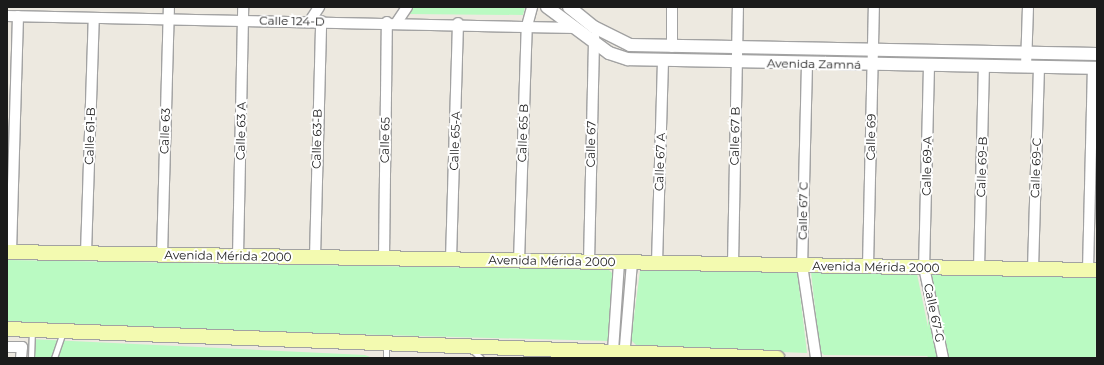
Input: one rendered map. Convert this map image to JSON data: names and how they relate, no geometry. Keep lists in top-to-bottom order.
{
  "streets": {
    "main road": ["Avenida Mérida 2000"],
    "street": [
      "Calle 124-D",
      "Avenida Zamná",
      "Calle 63",
      "Calle 63 A",
      "Calle 65 B",
      "Calle 61-B",
      "Calle 67 B",
      "Calle 69",
      "Calle 63-B",
      "Calle 65",
      "Calle 65-A",
      "Calle 67",
      "Calle 67 A",
      "Calle 69-A",
      "Calle 69-B",
      "Calle 69-C",
      "Calle 67 C",
      "Calle 67-G"
    ]
  },
  "crossings": [
    ["Calle 124-D", "Avenida Zamná"],
    ["Calle 124-D", "Calle 63"],
    ["Calle 124-D", "Calle 63 A"],
    ["Calle 124-D", "Calle 65 B"],
    ["Calle 124-D", "Calle 61-B"],
    ["Calle 124-D", "Calle 63-B"],
    ["Calle 124-D", "Calle 65"],
    ["Calle 124-D", "Calle 65-A"],
    ["Avenida Zamná", "Calle 67 B"],
    ["Avenida Zamná", "Calle 69"],
    ["Avenida Zamná", "Calle 67"],
    ["Avenida Zamná", "Calle 67 A"],
    ["Avenida Zamná", "Calle 69-A"],
    ["Avenida Zamná", "Calle 69-B"],
    ["Avenida Zamná", "Calle 69-C"],
    ["Avenida Zamná", "Calle 67 C"],
    ["Calle 63", "Avenida Mérida 2000"],
    ["Calle 63 A", "Avenida Mérida 2000"],
    ["Calle 65 B", "Avenida Mérida 2000"],
    ["Calle 61-B", "Avenida Mérida 2000"],
    ["Calle 67 B", "Avenida Mérida 2000"],
    ["Calle 69", "Avenida Mérida 2000"],
    ["Calle 63-B", "Avenida Mérida 2000"],
    ["Calle 65", "Avenida Mérida 2000"],
    ["Calle 65-A", "Avenida Mérida 2000"],
    ["Calle 67", "Avenida Mérida 2000"],
    ["Calle 67 A", "Avenida Mérida 2000"],
    ["Calle 69-A", "Avenida Mérida 2000"],
    ["Calle 69-A", "Calle 67-G"],
    ["Calle 69-B", "Avenida Mérida 2000"],
    ["Calle 69-C", "Avenida Mérida 2000"],
    ["Calle 67 C", "Avenida Mérida 2000"],
    ["Avenida Mérida 2000", "Calle 67-G"]
  ]
}
